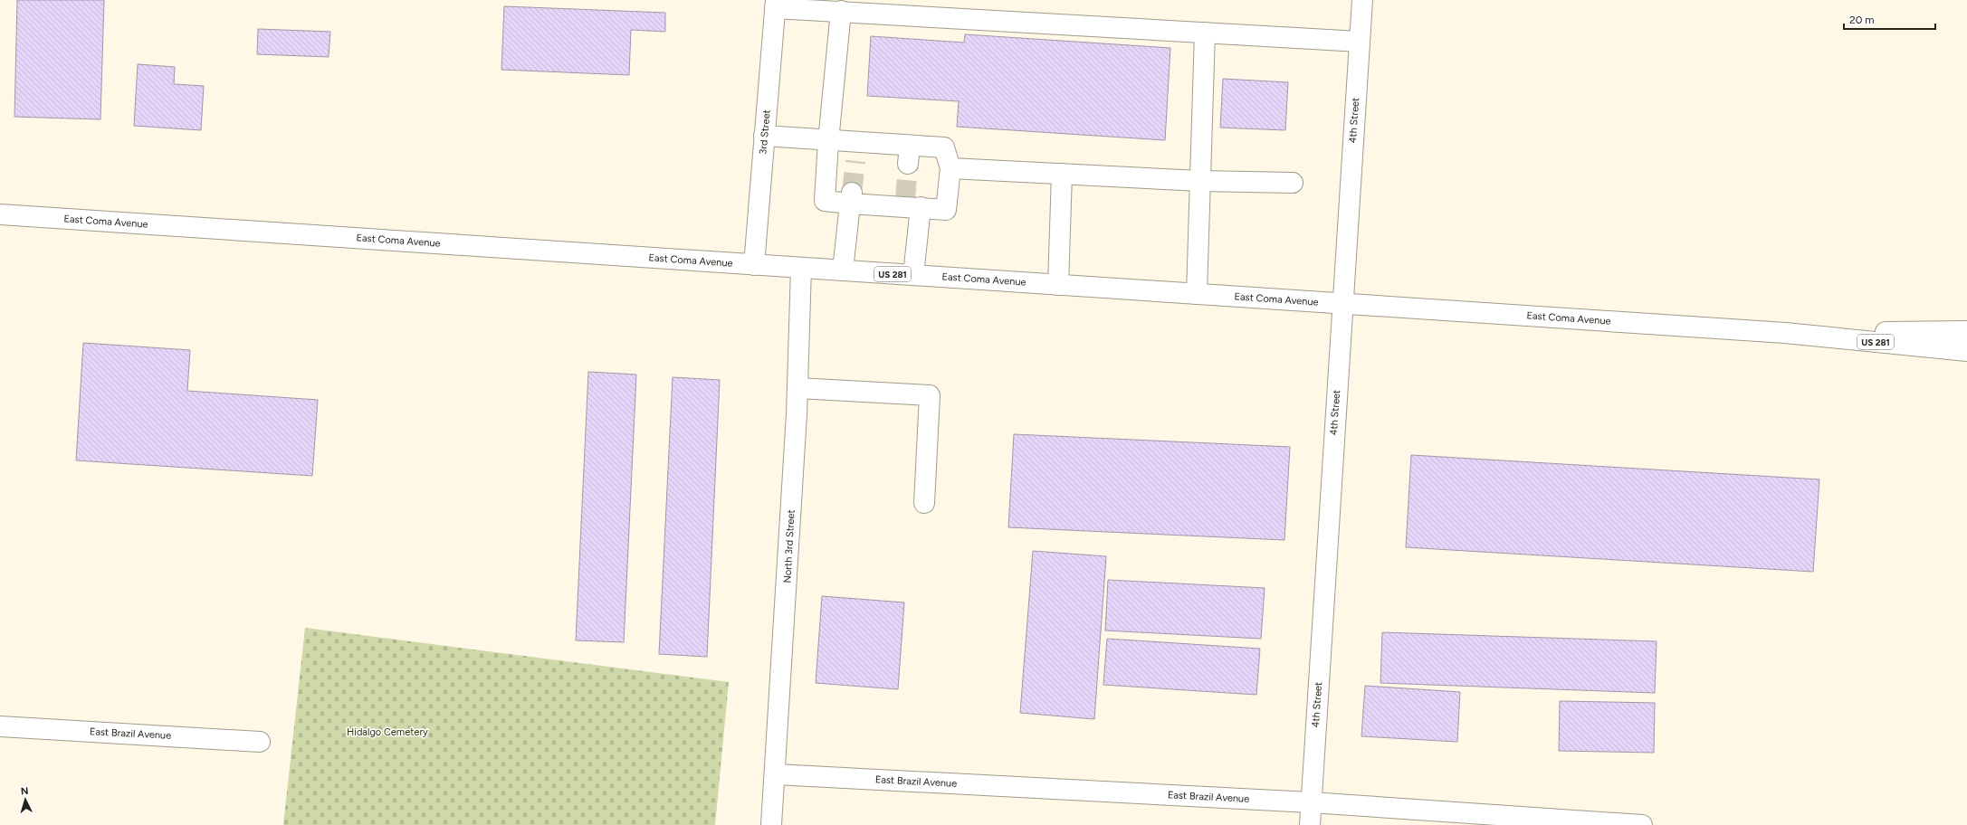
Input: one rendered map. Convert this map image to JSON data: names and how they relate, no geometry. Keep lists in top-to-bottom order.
{
  "streets": {
    "street": [
      "4th Street",
      "3rd Street",
      "East Coma Avenue",
      "US 281",
      "North 3rd Street",
      "East Brazil Avenue"
    ]
  },
  "crossings": [
    ["4th Street", "East Coma Avenue"],
    ["4th Street", "East Brazil Avenue"],
    ["3rd Street", "East Coma Avenue"],
    ["East Coma Avenue", "US 281"],
    ["East Coma Avenue", "North 3rd Street"],
    ["North 3rd Street", "East Brazil Avenue"]
  ],
  "parks": ["Hidalgo Cemetery"],
  "scale_bar": "20 m",
  "north": "top"
}
